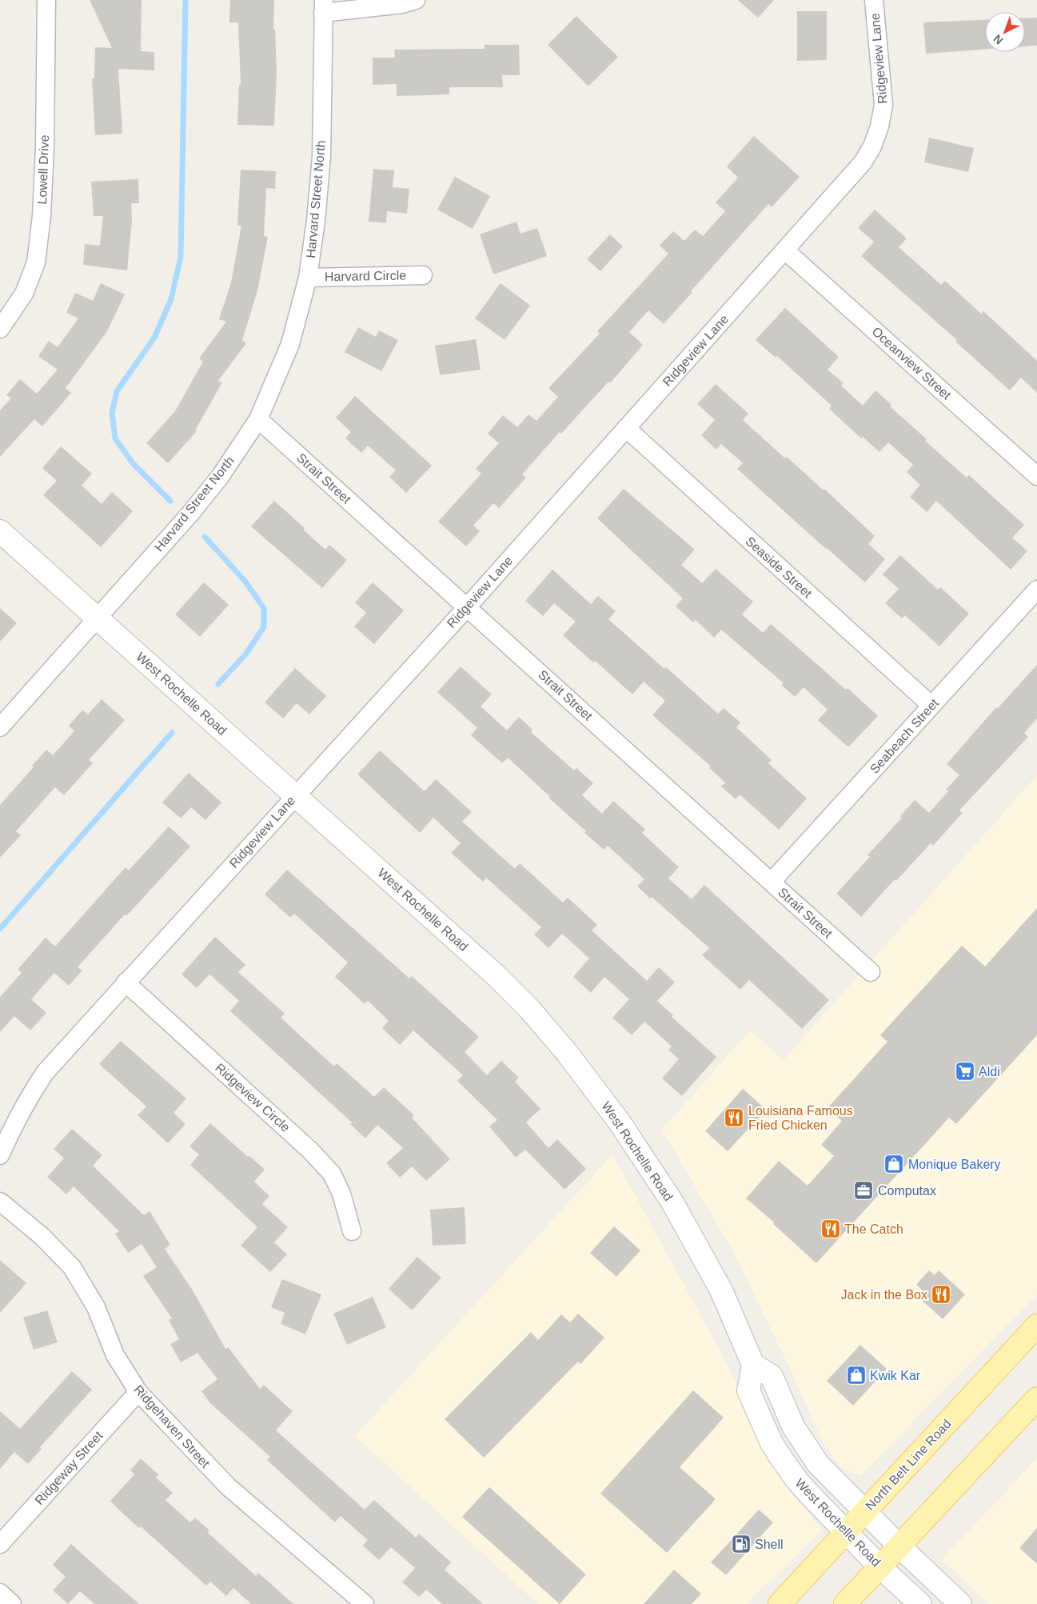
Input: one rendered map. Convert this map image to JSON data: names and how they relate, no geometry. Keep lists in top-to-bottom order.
{
  "streets": {
    "main road": ["North Belt Line Road"],
    "street": [
      "Ridgeview Lane",
      "Lowell Drive",
      "Harvard Street North",
      "Harvard Circle",
      "Oceanview Street",
      "Strait Street",
      "Seaside Street",
      "West Rochelle Road",
      "Seabeach Street",
      "Ridgeview Circle",
      "Ridgehaven Street",
      "Ridgeway Street"
    ]
  },
  "crossings": [
    ["Ridgeview Lane", "Oceanview Street"],
    ["Ridgeview Lane", "Strait Street"],
    ["Ridgeview Lane", "Seaside Street"],
    ["Ridgeview Lane", "West Rochelle Road"],
    ["Ridgeview Lane", "Ridgeview Circle"],
    ["Harvard Street North", "Harvard Circle"],
    ["Harvard Street North", "Strait Street"],
    ["Harvard Street North", "West Rochelle Road"],
    ["Strait Street", "Seabeach Street"],
    ["Seaside Street", "Seabeach Street"],
    ["West Rochelle Road", "North Belt Line Road"],
    ["Ridgehaven Street", "Ridgeway Street"]
  ],
  "places": {
    "supermarket": ["Aldi"],
    "restaurant": ["Louisiana Famous Fried Chicken", "The Catch", "Jack in the Box"],
    "shop": ["Monique Bakery", "Kwik Kar"],
    "office": ["Computax"],
    "fuel station": ["Shell"]
  },
  "north": "bottom left"
}
